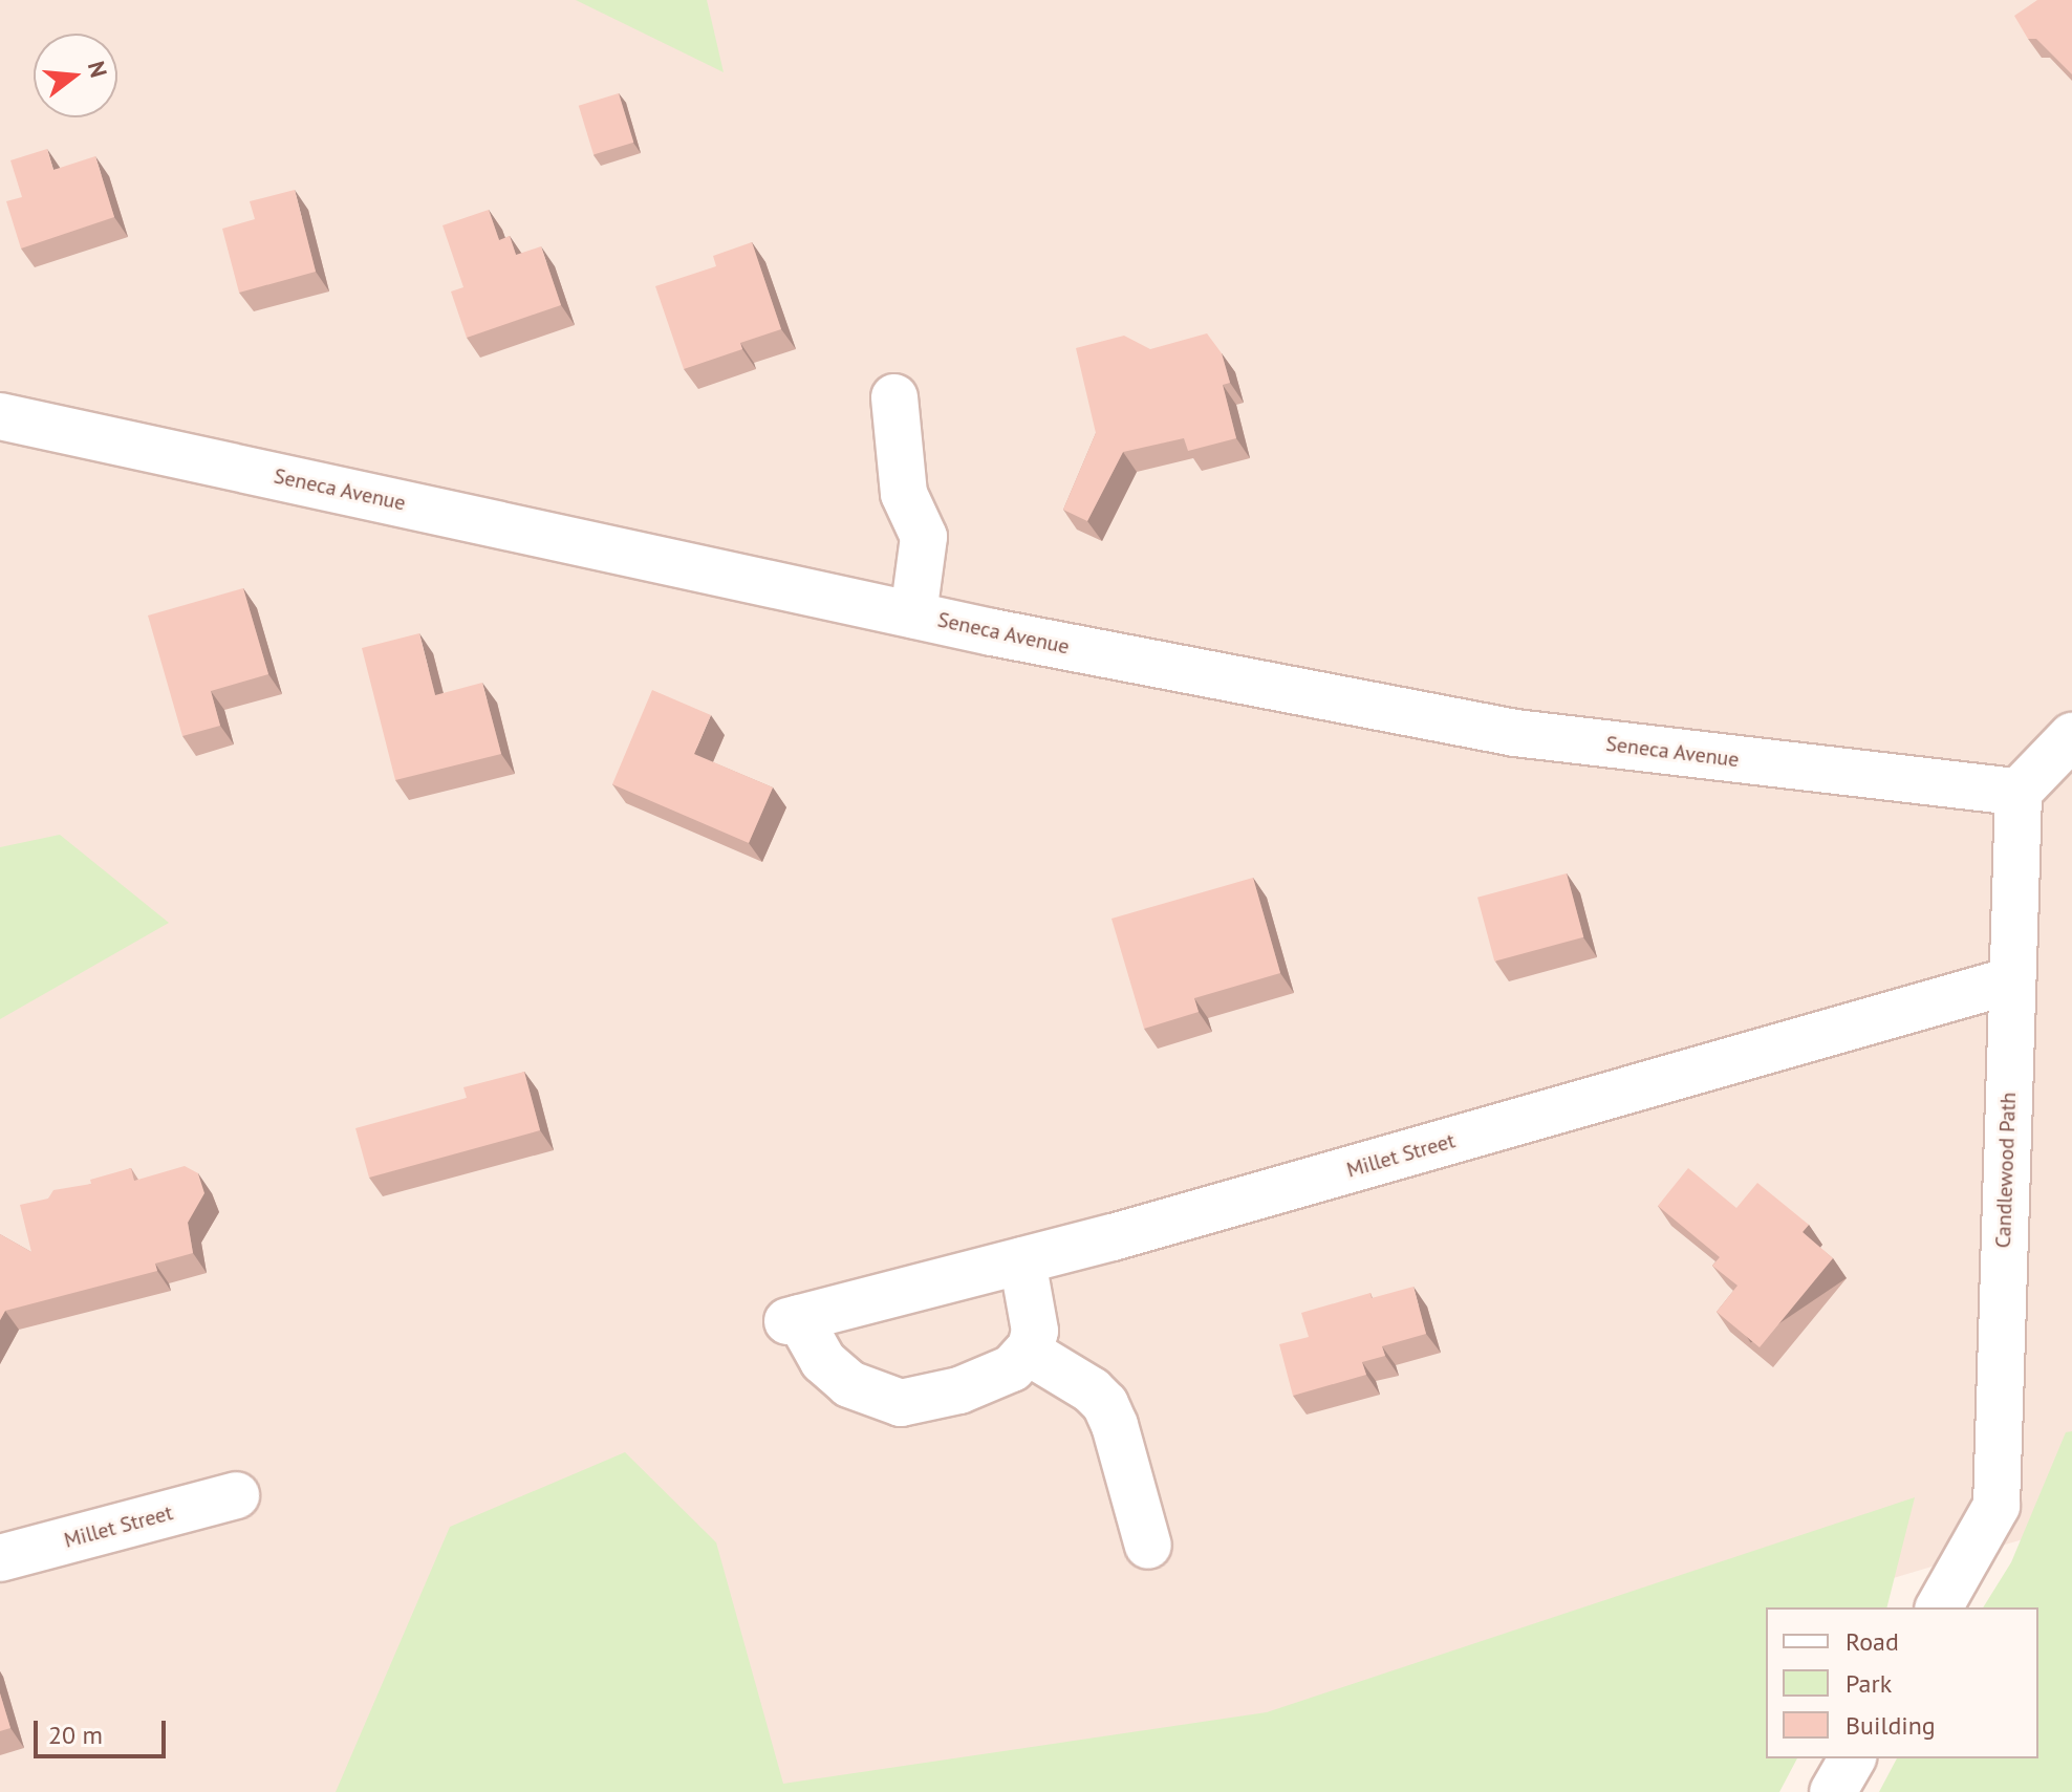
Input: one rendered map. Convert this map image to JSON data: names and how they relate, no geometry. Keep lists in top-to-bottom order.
{
  "streets": {
    "street": ["Seneca Avenue", "Millet Street", "Candlewood Path"]
  },
  "crossings": [
    ["Seneca Avenue", "Candlewood Path"],
    ["Millet Street", "Candlewood Path"]
  ],
  "legend": ["Road", "Park", "Building"],
  "scale_bar": "20 m",
  "north": "right"
}
